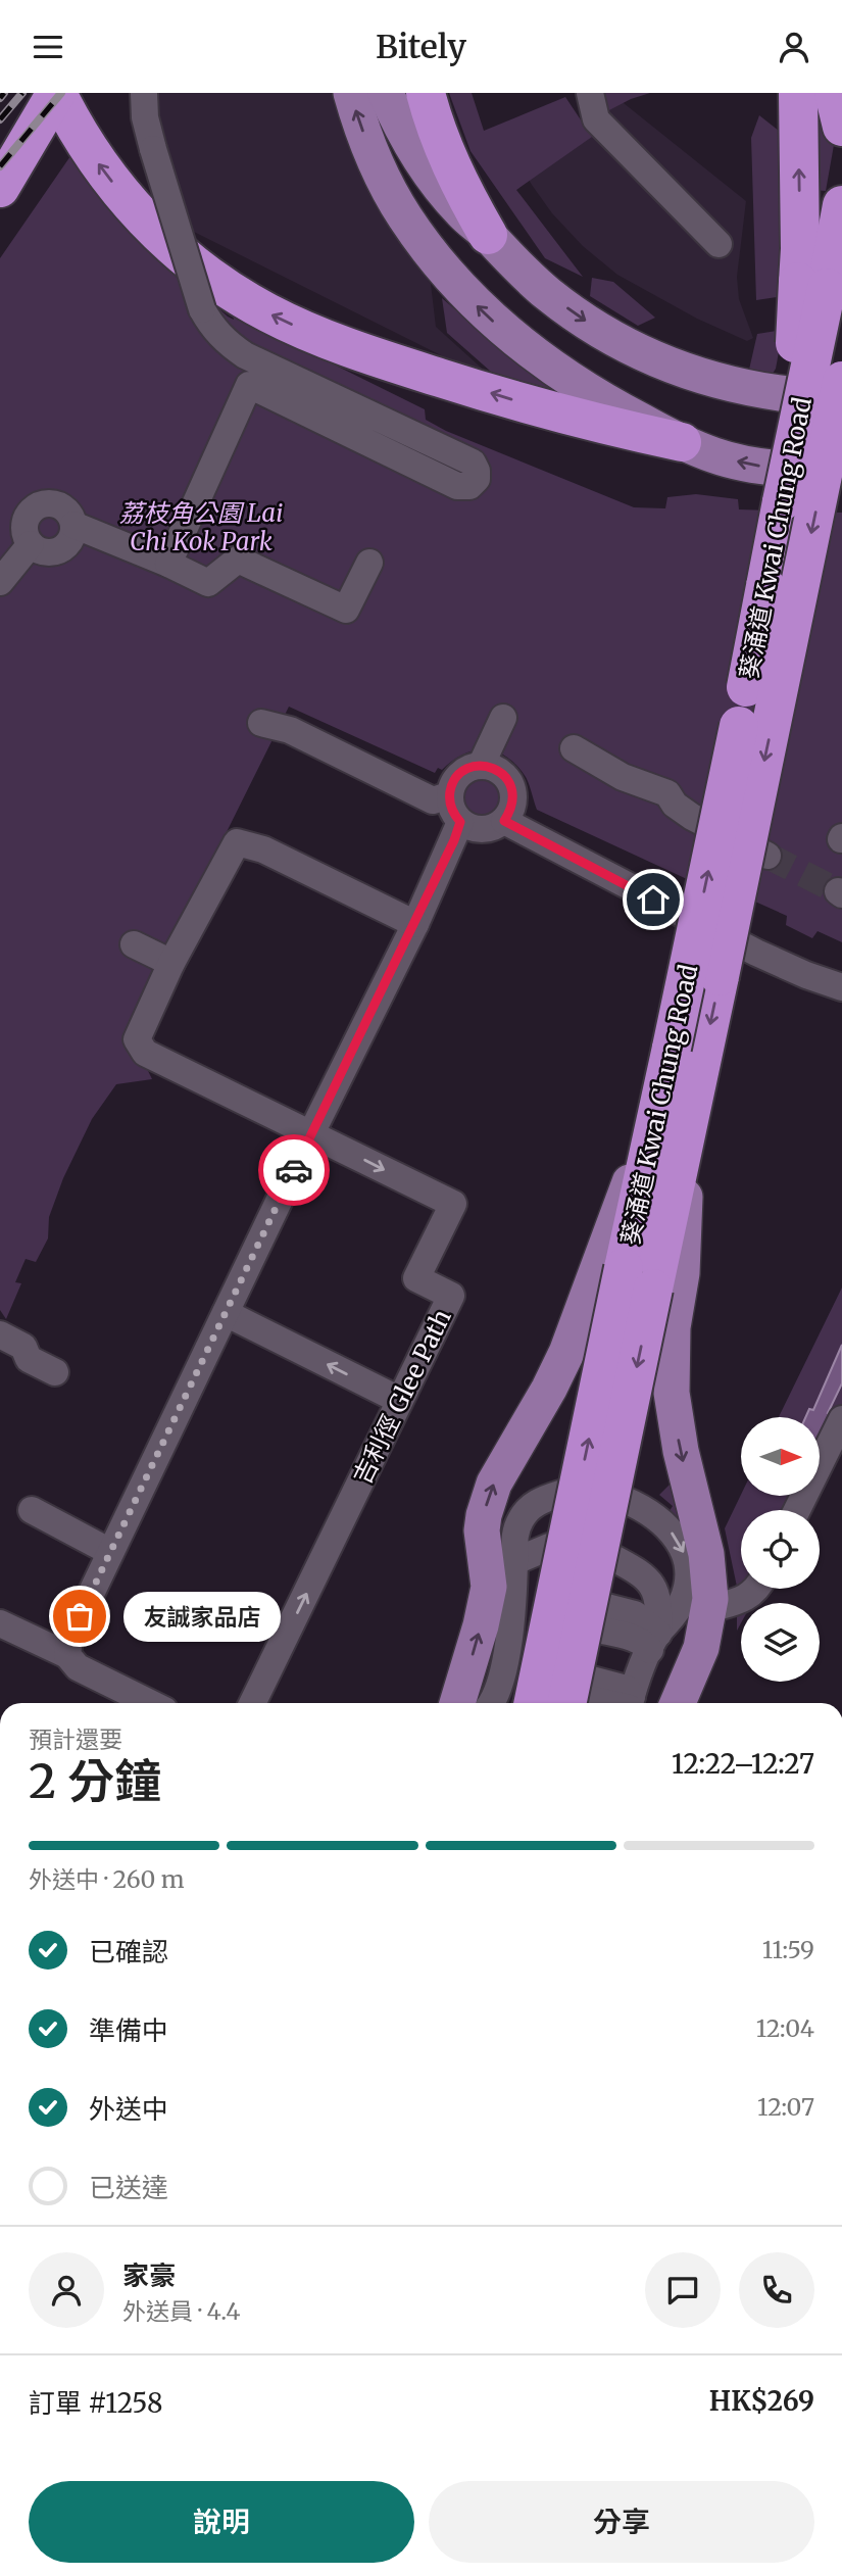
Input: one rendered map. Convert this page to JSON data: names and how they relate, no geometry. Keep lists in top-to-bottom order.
{
  "streets": {
    "highway": ["葵涌道 Kwai Chung Road"],
    "street": ["吉利徑 Glee Path"]
  },
  "parks": ["荔枝角公園 Lai Chi Kok Park"],
  "places": ["友誠家品店"],
  "north": "right",
  "page": {
    "header": "Bitely",
    "bubble": "友誠家品店",
    "heading": ["2 分鐘", "預計還要", "12:22–12:27"],
    "panel": [
      "家豪",
      "外送員 · 4.4",
      "訂單 #1258",
      "HK$269"
    ],
    "bar": "外送中 · 260 m",
    "list": [
      ["已確認", "11:59"],
      ["準備中", "12:04"],
      ["外送中", "12:07"],
      "已送達"
    ],
    "buttons": ["說明", "分享"]
  }
}
